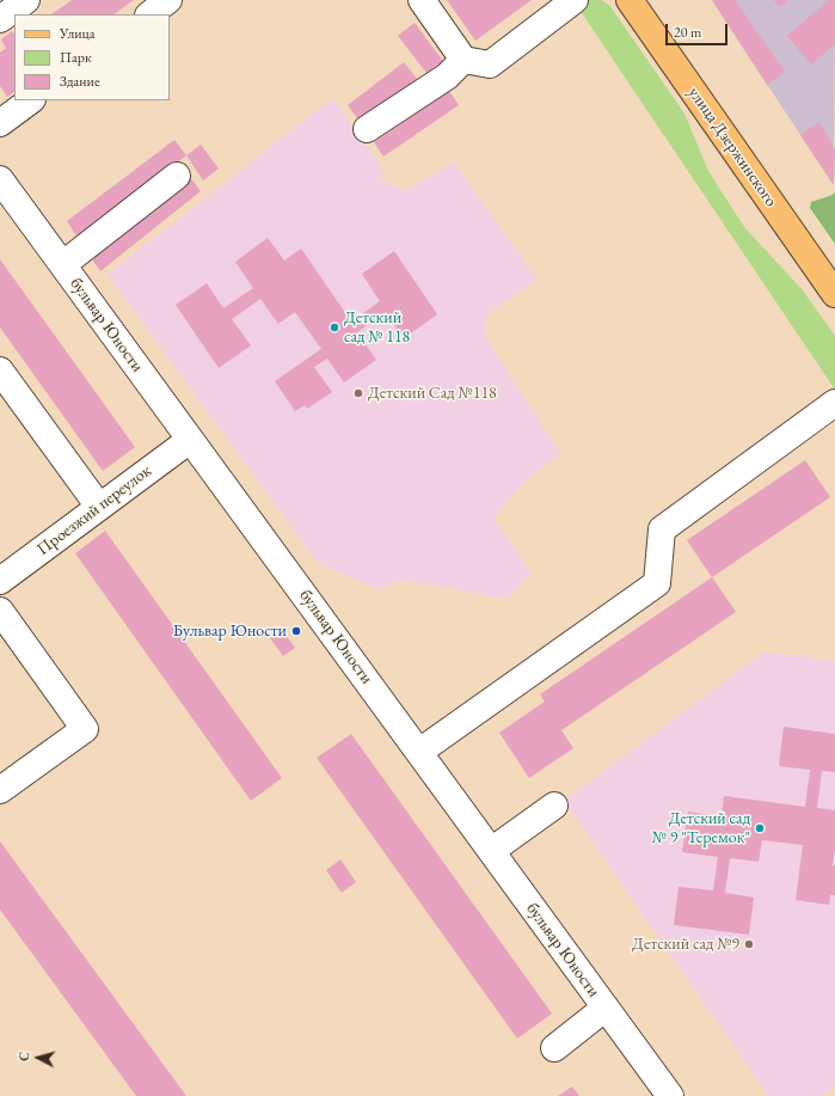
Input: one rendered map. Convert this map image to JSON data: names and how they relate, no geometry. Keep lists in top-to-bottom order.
{
  "streets": {
    "main road": ["улица Дзержинского"],
    "street": ["бульвар Юности", "Проезжий переулок"]
  },
  "crossings": [
    ["бульвар Юности", "Проезжий переулок"]
  ],
  "places": [
    "Детский сад № 118",
    "Детский Сад №118",
    "Бульвар Юности",
    "Детский сад № 9 \"Теремок\"",
    "Детский сад №9"
  ],
  "legend": ["Улица", "Парк", "Здание"],
  "scale_bar": "20 m",
  "north": "left"
}
